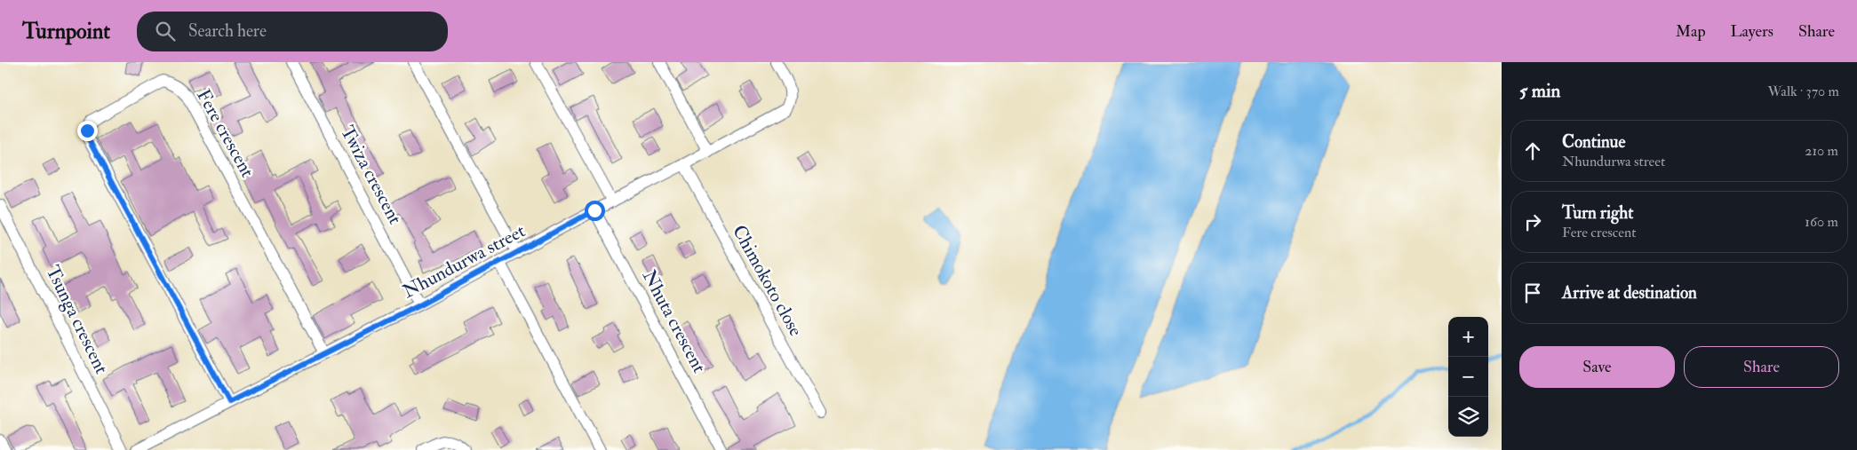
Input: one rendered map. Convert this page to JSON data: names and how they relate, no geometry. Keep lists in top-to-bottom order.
{
  "streets": {
    "street": [
      "Fere crescent",
      "Twiza crescent",
      "Nhundurwa street",
      "Chimokoto close",
      "Tsunga crescent",
      "Nhuta crescent"
    ]
  },
  "crossings": [
    ["Fere crescent", "Nhundurwa street"],
    ["Twiza crescent", "Nhundurwa street"],
    ["Nhundurwa street", "Chimokoto close"],
    ["Nhundurwa street", "Nhuta crescent"]
  ],
  "page": {
    "header": "Turnpoint",
    "search": "Search here",
    "nav": ["Map", "Layers", "Share"],
    "heading": ["5 min", "Walk · 370 m"],
    "list": [
      ["Continue", "Nhundurwa street", "210 m"],
      ["Turn right", "Fere crescent", "160 m"],
      "Arrive at destination"
    ],
    "map_buttons": ["+", "−"],
    "buttons": ["Save", "Share"]
  }
}
